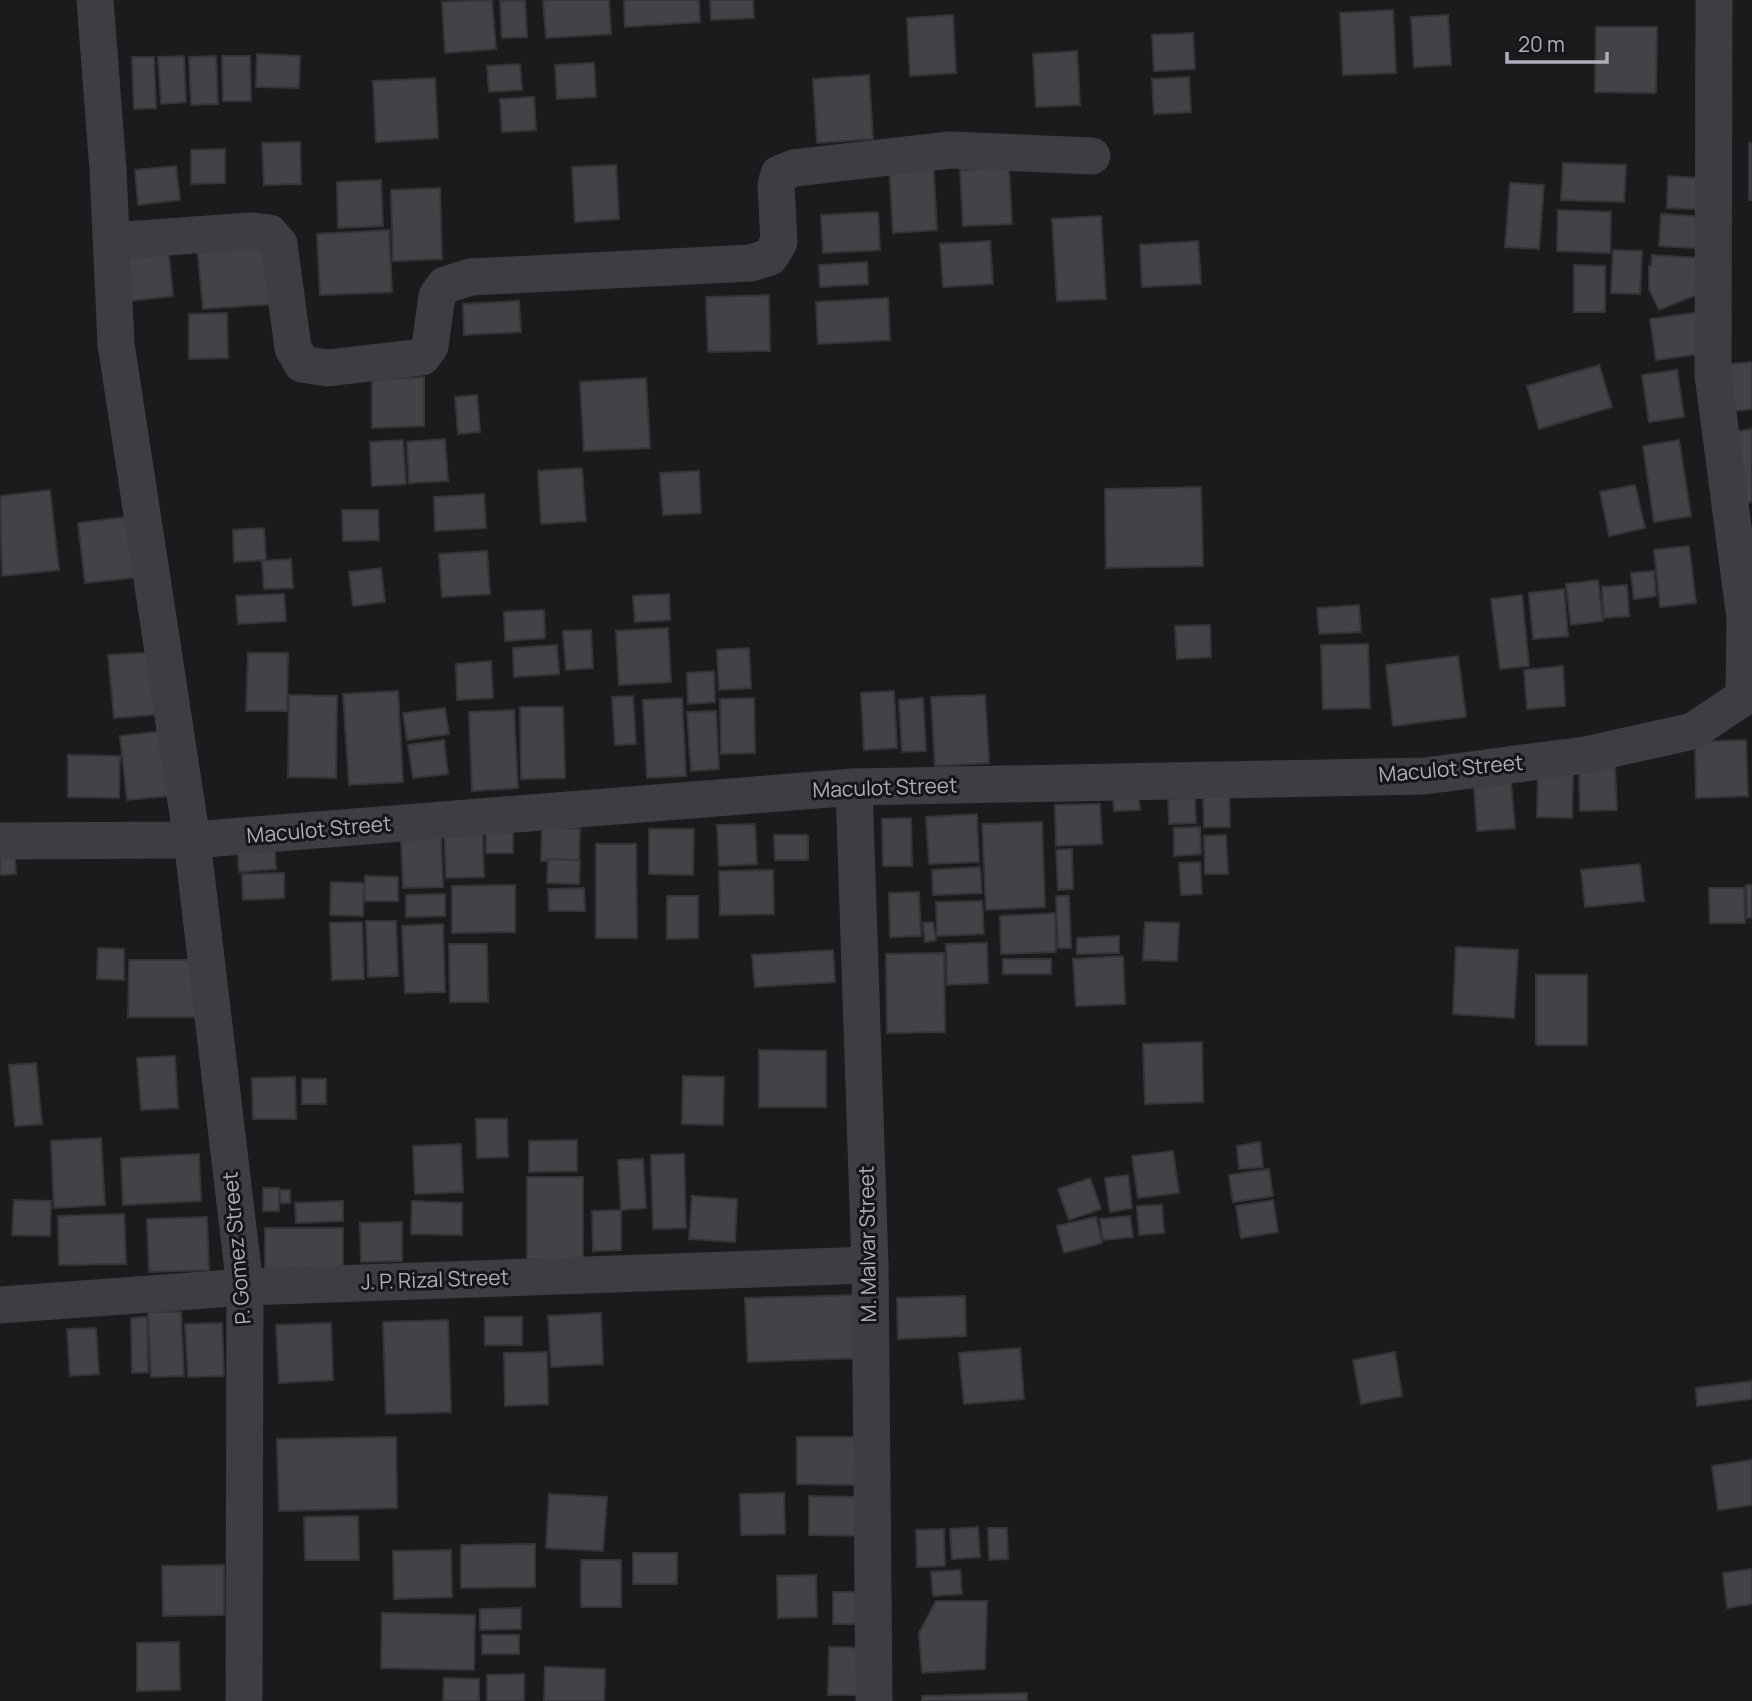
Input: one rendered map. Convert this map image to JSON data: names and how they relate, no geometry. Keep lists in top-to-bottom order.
{
  "streets": {
    "street": [
      "Maculot Street",
      "M. Malvar Street",
      "P. Gomez Street",
      "J. P. Rizal Street"
    ]
  },
  "crossings": [
    ["Maculot Street", "M. Malvar Street"],
    ["Maculot Street", "P. Gomez Street"],
    ["M. Malvar Street", "J. P. Rizal Street"],
    ["P. Gomez Street", "J. P. Rizal Street"]
  ],
  "scale_bar": "20 m"
}
